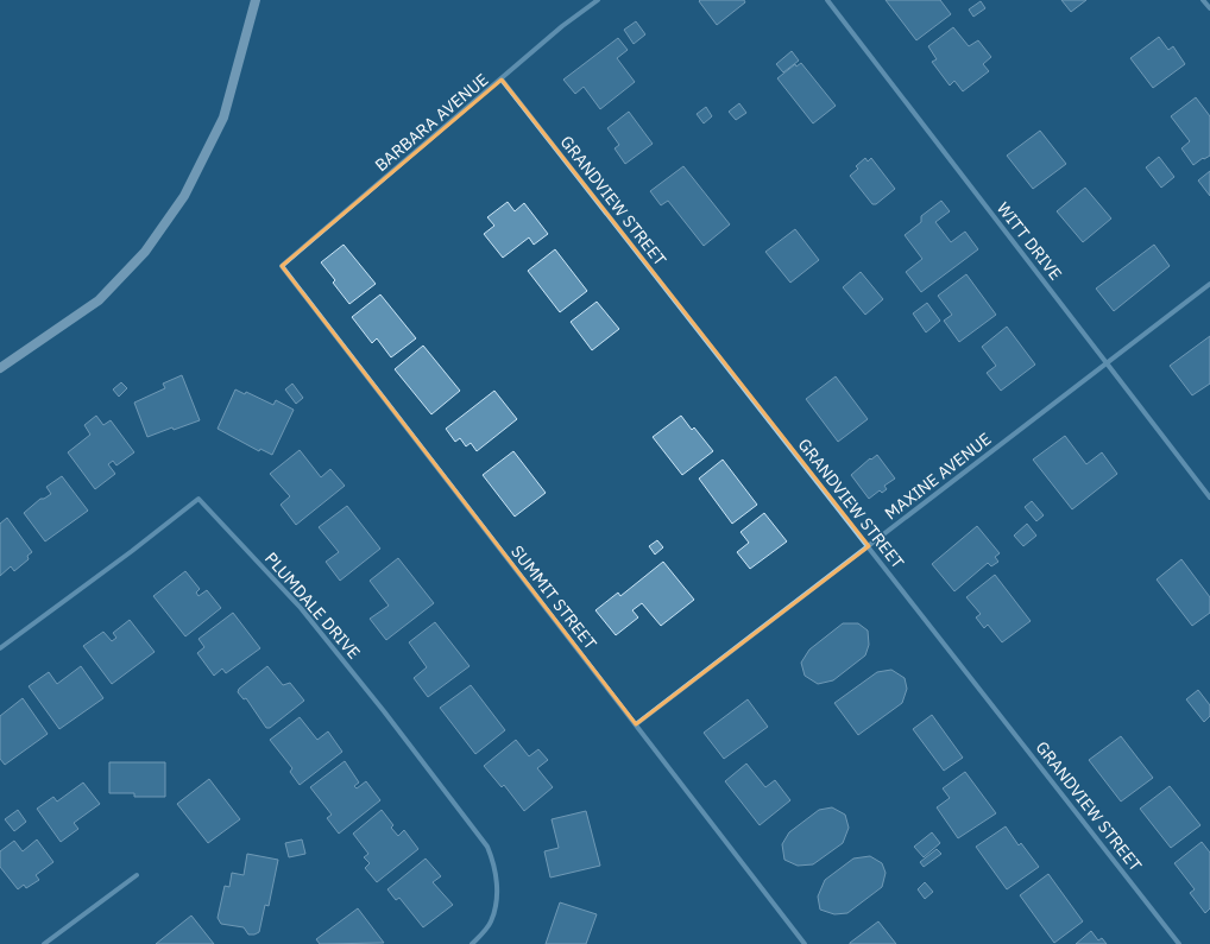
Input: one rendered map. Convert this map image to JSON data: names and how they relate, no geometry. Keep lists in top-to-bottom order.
{
  "streets": {
    "street": [
      "BARBARA AVENUE",
      "GRANDVIEW STREET",
      "WITT DRIVE",
      "MAXINE AVENUE",
      "SUMMIT STREET",
      "PLUMDALE DRIVE"
    ]
  },
  "crossings": [
    ["BARBARA AVENUE", "GRANDVIEW STREET"],
    ["BARBARA AVENUE", "SUMMIT STREET"],
    ["GRANDVIEW STREET", "MAXINE AVENUE"],
    ["WITT DRIVE", "MAXINE AVENUE"],
    ["MAXINE AVENUE", "SUMMIT STREET"]
  ]
}
